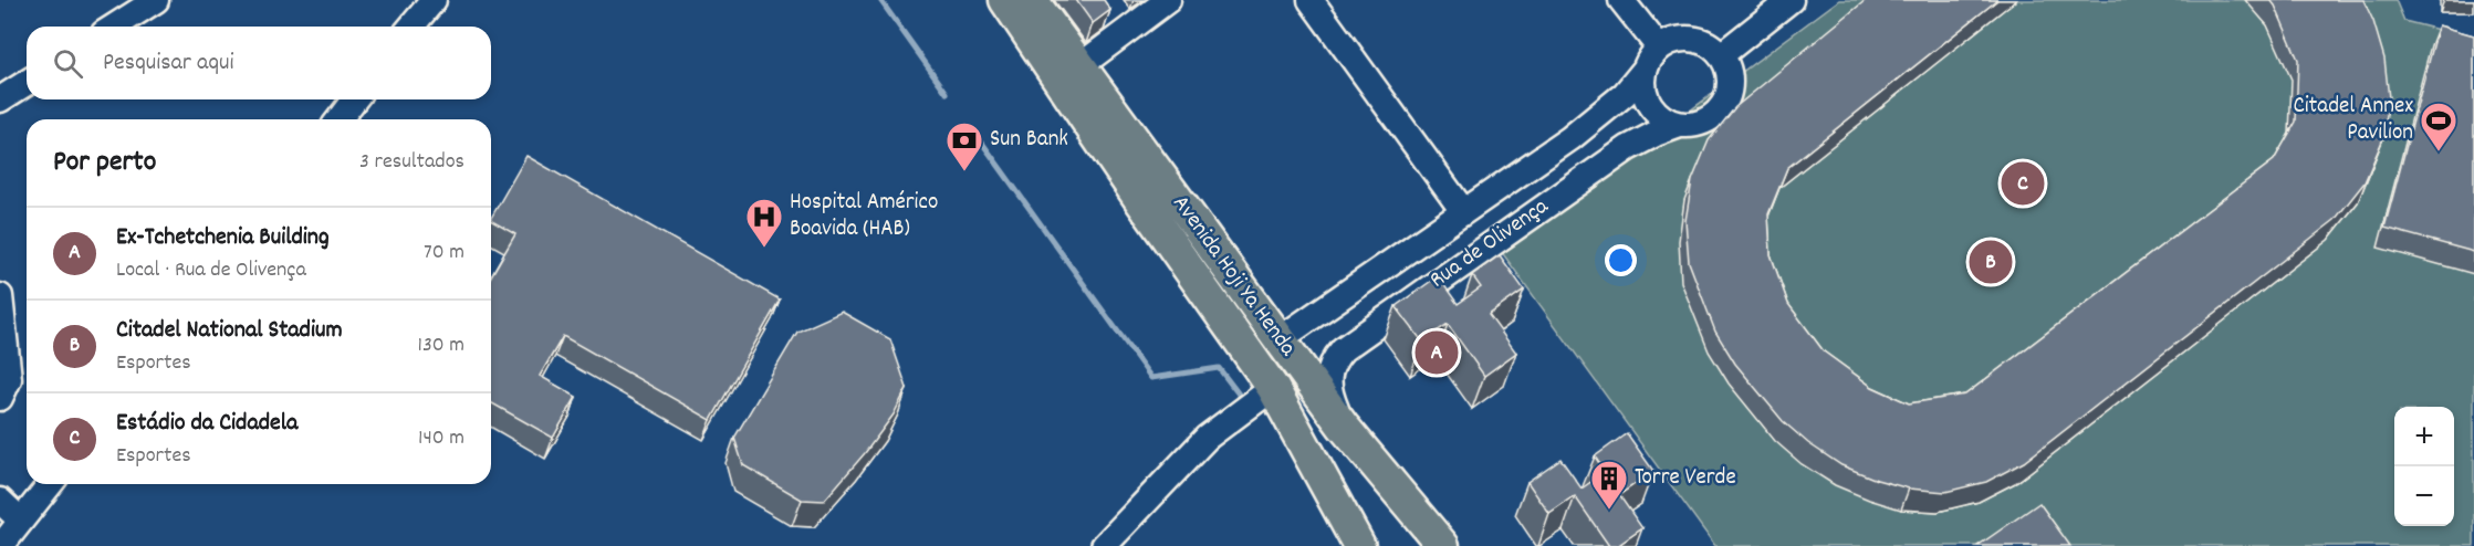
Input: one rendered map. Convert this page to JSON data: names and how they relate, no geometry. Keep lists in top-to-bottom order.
{
  "streets": {
    "main road": ["Avenida Hoji Ya Henda"],
    "street": ["Rua de Olivença"]
  },
  "crossings": [
    ["Rua de Olivença", "Avenida Hoji Ya Henda"]
  ],
  "places": {
    "sports": ["Citadel Annex Pavilion"],
    "bank": ["Sun Bank"],
    "hospital": ["Hospital Américo Boavida (HAB)"],
    "building": ["Torre Verde"]
  },
  "page": {
    "search": "Pesquisar aqui",
    "heading": ["Por perto", "3 resultados"],
    "pins": ["C", "B", "A"],
    "list": [
      {
        "mark": "A",
        "name": "Ex-Tchetchenia Building",
        "note": "Local · Rua de Olivença",
        "value": "70 m"
      },
      {
        "mark": "B",
        "name": "Citadel National Stadium",
        "note": "Esportes",
        "value": "130 m"
      },
      {
        "mark": "C",
        "name": "Estádio da Cidadela",
        "note": "Esportes",
        "value": "140 m"
      }
    ],
    "map_buttons": ["+", "−"]
  }
}
